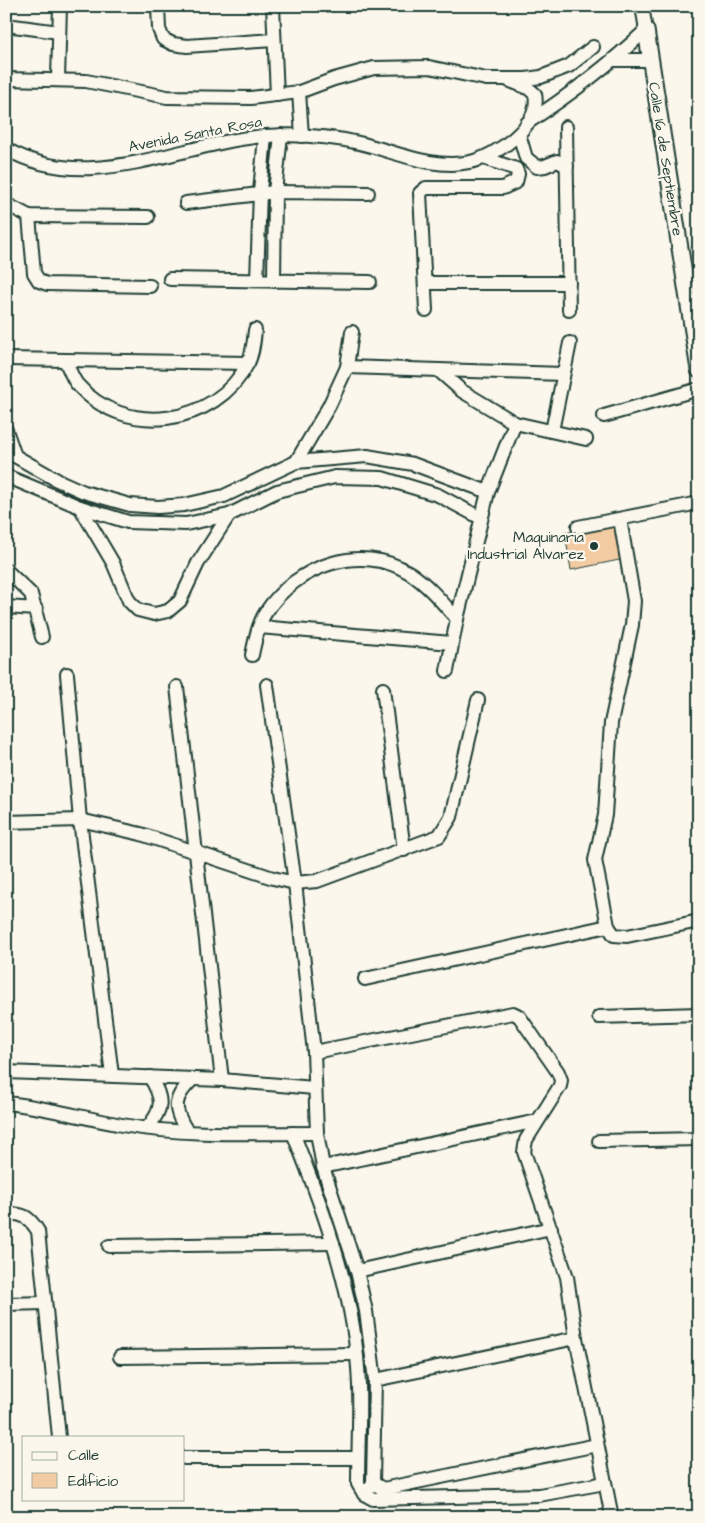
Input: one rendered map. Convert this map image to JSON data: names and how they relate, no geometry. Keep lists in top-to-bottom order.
{
  "streets": {
    "street": ["Avenida Santa Rosa", "Calle 16 de Septiembre"]
  },
  "crossings": [
    ["Avenida Santa Rosa", "Calle 16 de Septiembre"]
  ],
  "places": ["Maquinaria Industrial Alvarez"],
  "legend": ["Calle", "Edificio"]
}
